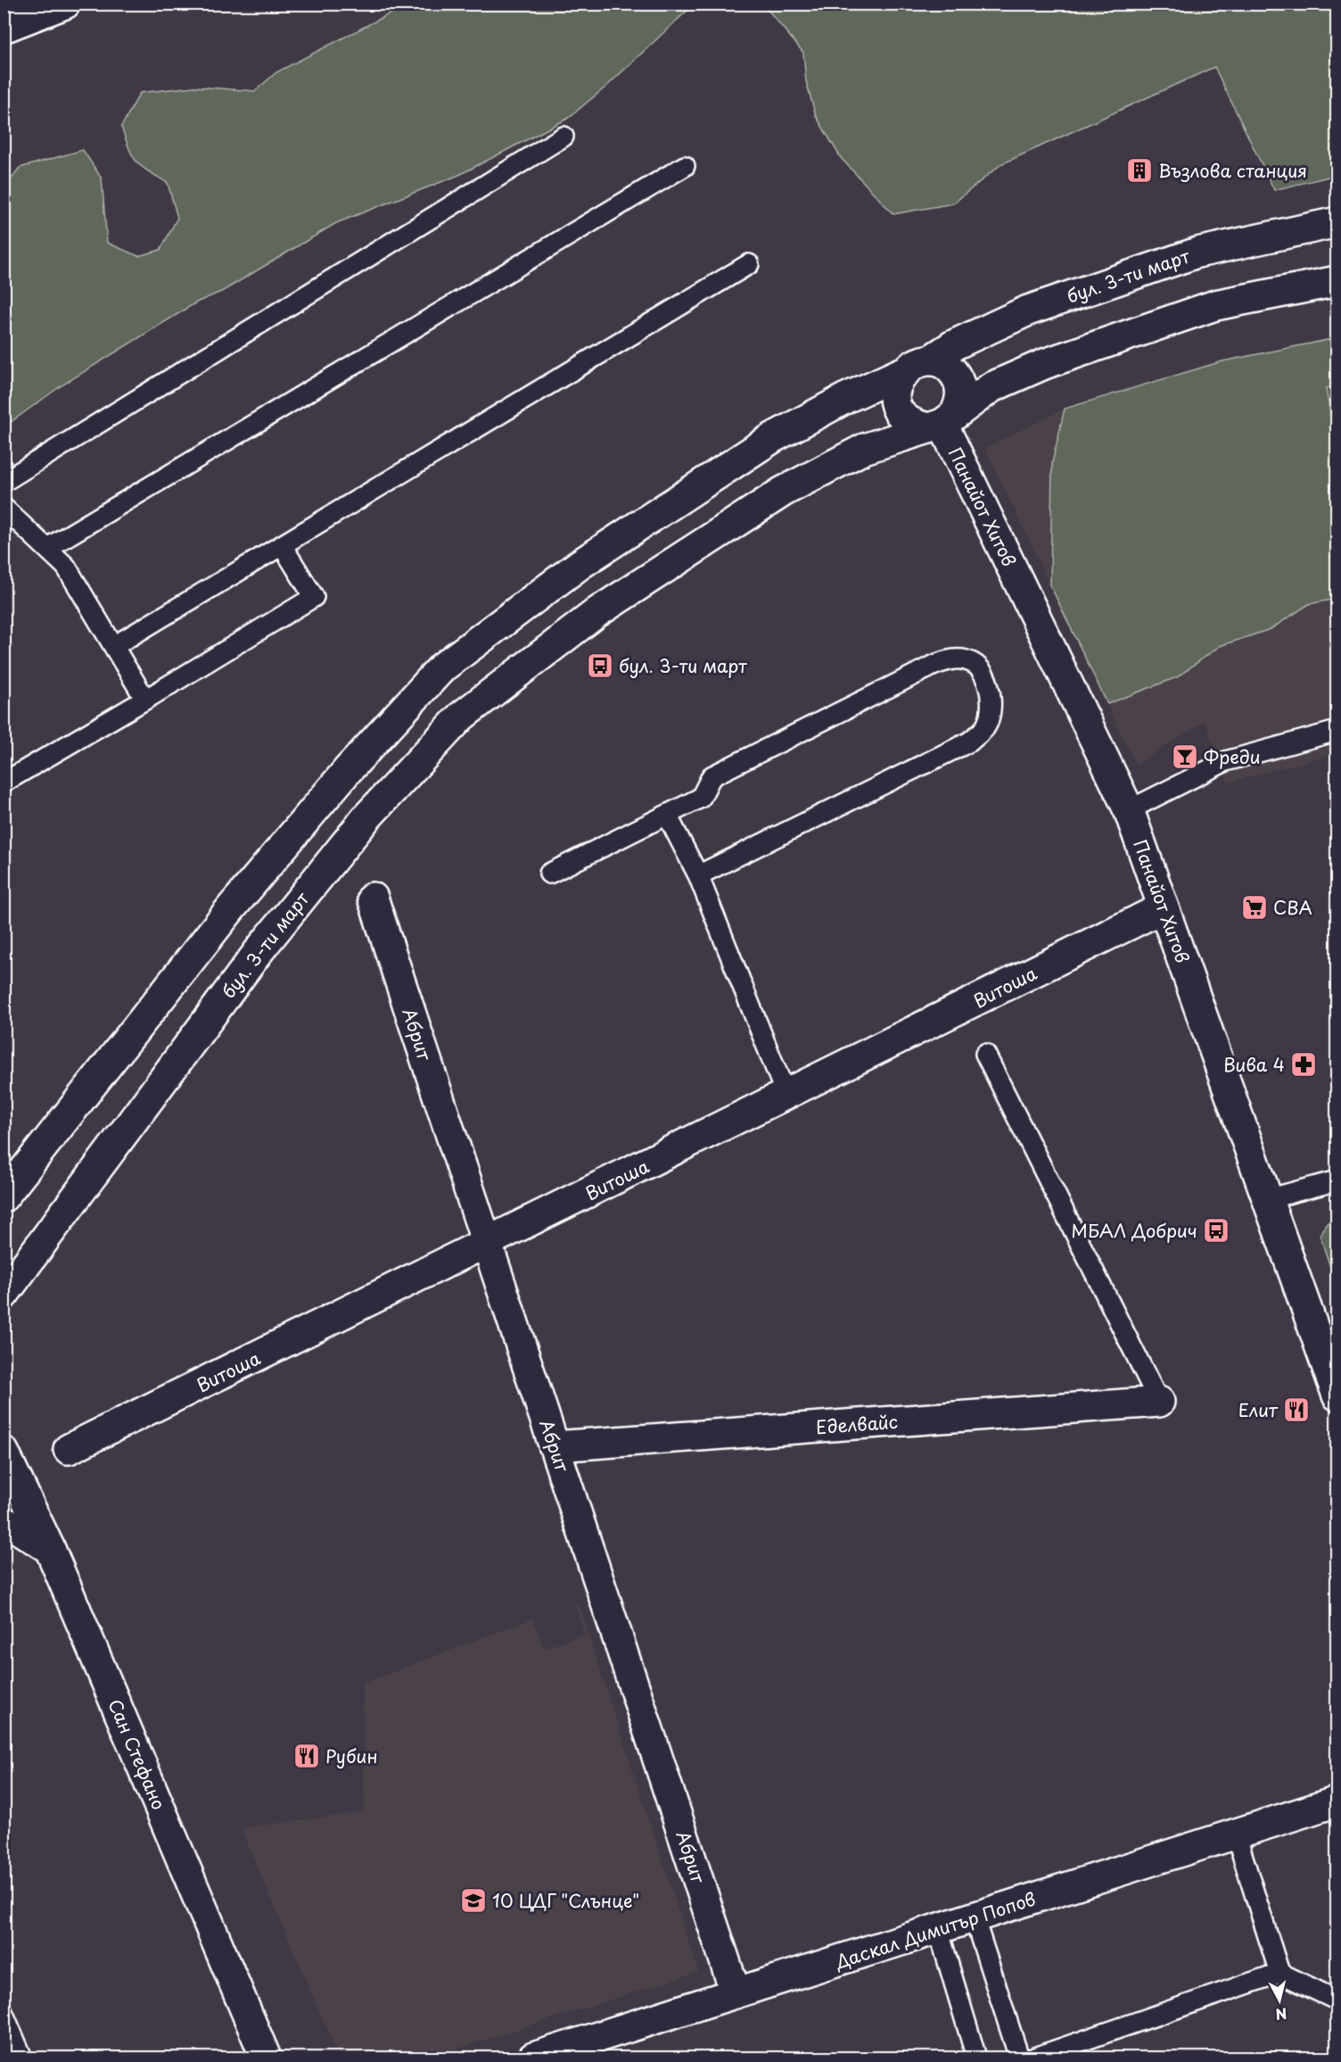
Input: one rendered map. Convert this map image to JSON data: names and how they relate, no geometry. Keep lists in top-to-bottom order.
{
  "streets": {
    "street": [
      "бул. 3-ти март",
      "Панайот Хитов",
      "Витоша",
      "Абрит",
      "Еделвайс",
      "Сан Стефано",
      "Даскал Димитър Попов"
    ]
  },
  "crossings": [
    ["бул. 3-ти март", "Панайот Хитов"],
    ["Панайот Хитов", "Витоша"],
    ["Витоша", "Абрит"],
    ["Абрит", "Еделвайс"],
    ["Абрит", "Даскал Димитър Попов"]
  ],
  "places": {
    "building": ["Възлова станция"],
    "bus stop": ["бул. 3-ти март", "МБАЛ Добрич"],
    "bar": ["Фреди"],
    "supermarket": ["CBA"],
    "pharmacy": ["Вива 4"],
    "restaurant": ["Елит", "Рубин"],
    "school or university": ["10 ЦДГ \"Слънце\""]
  },
  "north": "bottom"
}
